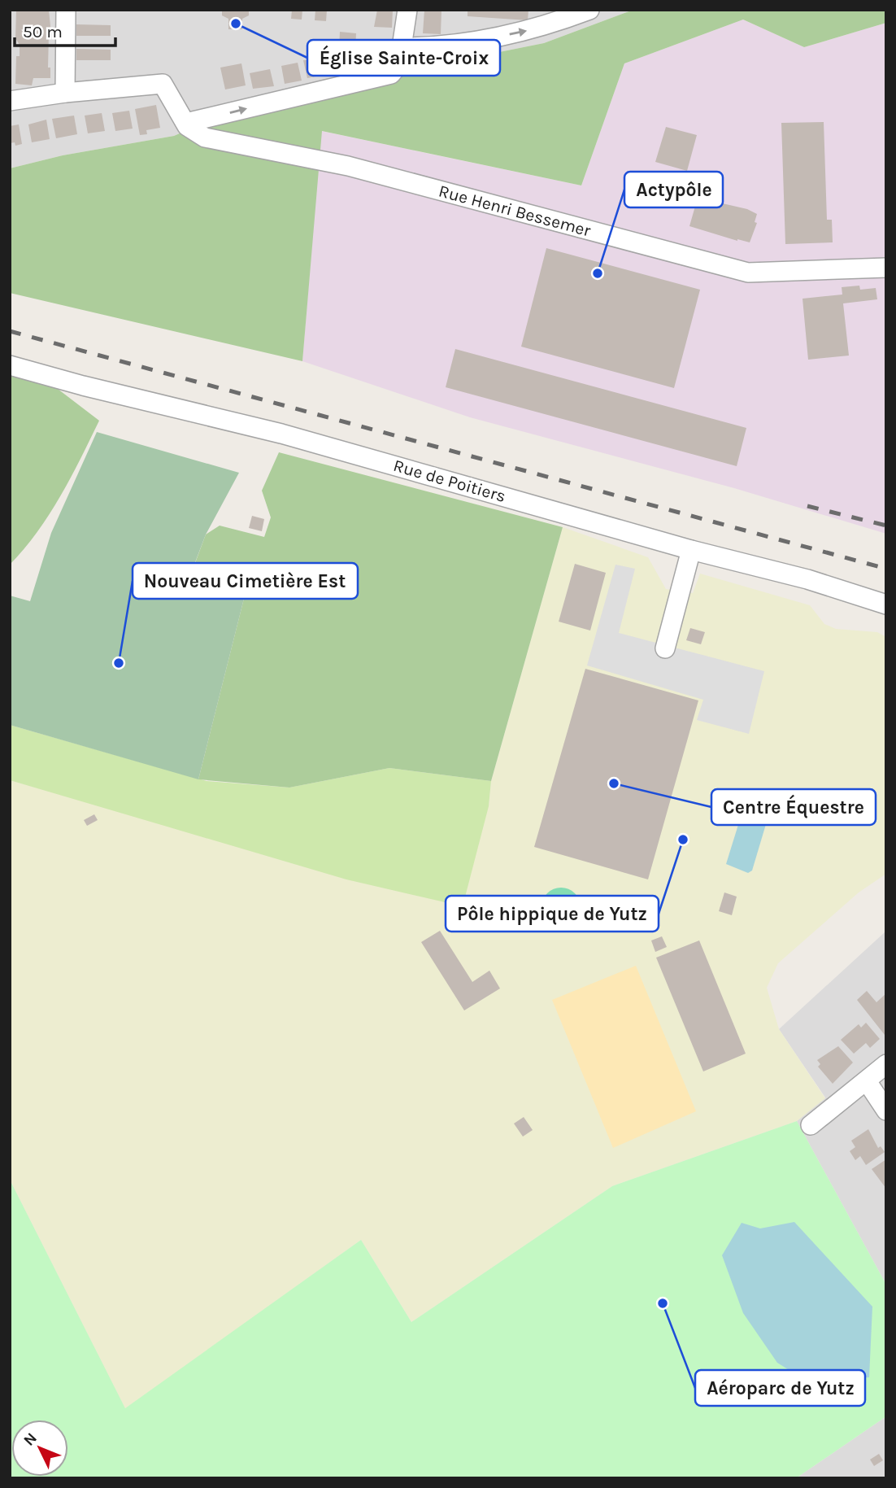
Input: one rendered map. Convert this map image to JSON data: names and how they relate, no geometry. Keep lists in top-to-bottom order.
{
  "streets": {
    "street": ["Rue Henri Bessemer", "Rue de Poitiers"]
  },
  "places": [
    "Église Sainte-Croix",
    "Actypôle",
    "Nouveau Cimetière Est",
    "Centre Équestre",
    "Pôle hippique de Yutz",
    "Aéroparc de Yutz"
  ],
  "scale_bar": "50 m",
  "north": "top left"
}
